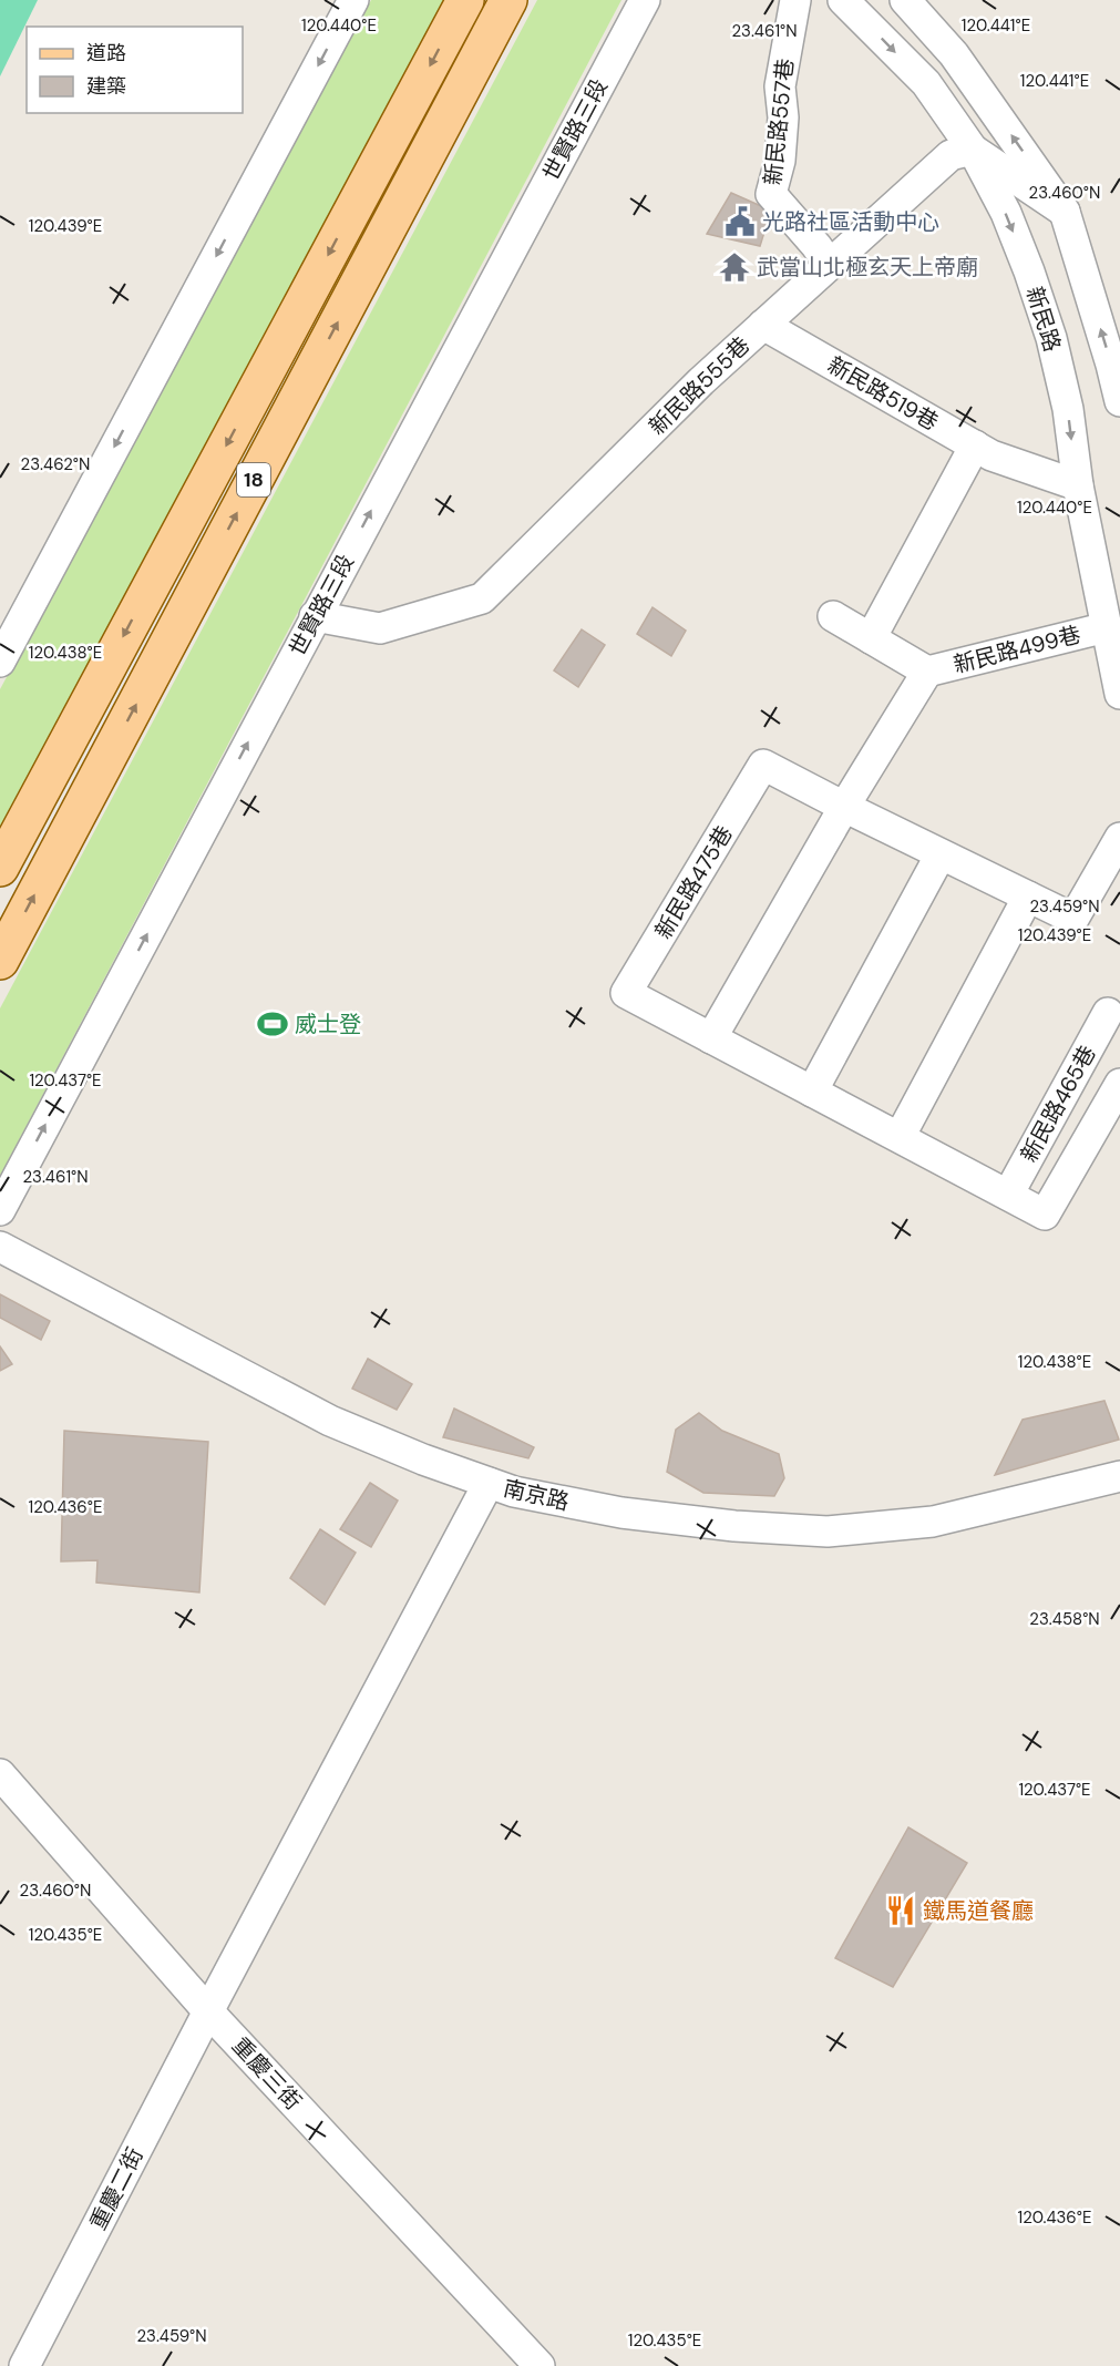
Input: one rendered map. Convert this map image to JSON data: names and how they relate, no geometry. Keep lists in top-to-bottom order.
{
  "streets": {
    "main road": ["18"],
    "street": [
      "新民路557巷",
      "世賢路三段",
      "新民路",
      "新民路555巷",
      "新民路519巷",
      "新民路499巷",
      "新民路475巷",
      "新民路465巷",
      "南京路",
      "重慶三街",
      "重慶二街"
    ]
  },
  "crossings": [
    ["新民路557巷", "新民路555巷"],
    ["世賢路三段", "新民路555巷"],
    ["新民路", "新民路555巷"],
    ["新民路", "新民路519巷"],
    ["新民路", "新民路499巷"],
    ["新民路555巷", "新民路519巷"],
    ["新民路475巷", "新民路465巷"],
    ["南京路", "重慶二街"],
    ["重慶三街", "重慶二街"]
  ],
  "places": {
    "public building": ["光路社區活動中心"],
    "temple": ["武當山北極玄天上帝廟"],
    "sports": ["威士登"],
    "restaurant": ["鐵馬道餐廳"]
  },
  "legend": ["道路", "建築"],
  "coordinates": [
    "120.440°E",
    "120.441°E",
    "23.461°N",
    "23.460°N",
    "120.439°E",
    "23.462°N",
    "120.438°E",
    "23.459°N",
    "120.437°E",
    "120.436°E",
    "23.458°N",
    "120.435°E"
  ]
}
